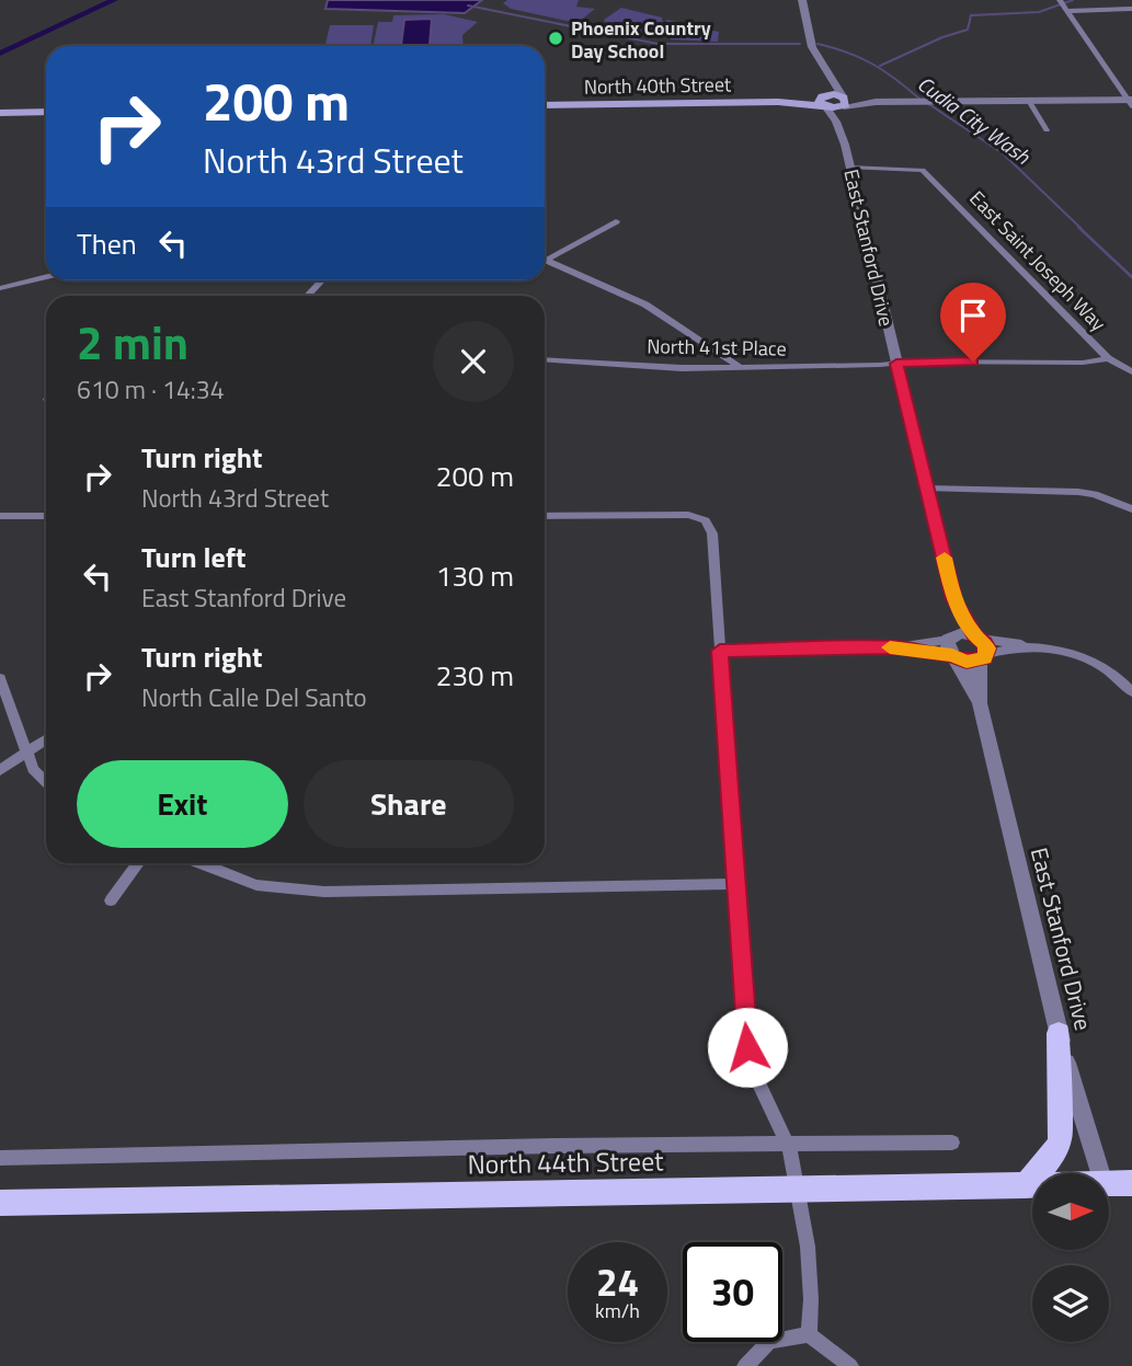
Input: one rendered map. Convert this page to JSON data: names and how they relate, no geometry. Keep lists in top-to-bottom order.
{
  "streets": {
    "main road": ["North 40th Street", "North 44th Street"],
    "street": ["East Stanford Drive", "East Saint Joseph Way", "North 41st Place"]
  },
  "crossings": [
    ["North 40th Street", "East Stanford Drive"],
    ["East Stanford Drive", "East Saint Joseph Way"],
    ["East Stanford Drive", "North 41st Place"],
    ["East Saint Joseph Way", "North 41st Place"]
  ],
  "water": ["Cudia City Wash"],
  "places": ["Phoenix Country Day School"],
  "north": "right",
  "page": {
    "turn": ["200 m", "North 43rd Street"],
    "then": "Then",
    "heading": ["2 min", "610 m · 14:34"],
    "list": [
      {
        "name": "Turn right",
        "note": "North 43rd Street",
        "value": "200 m"
      },
      {
        "name": "Turn left",
        "note": "East Stanford Drive",
        "value": "130 m"
      },
      {
        "name": "Turn right",
        "note": "North Calle Del Santo",
        "value": "230 m"
      }
    ],
    "buttons": ["Exit", "Share"],
    "speed": "24 km/h",
    "limit": "30"
  }
}
